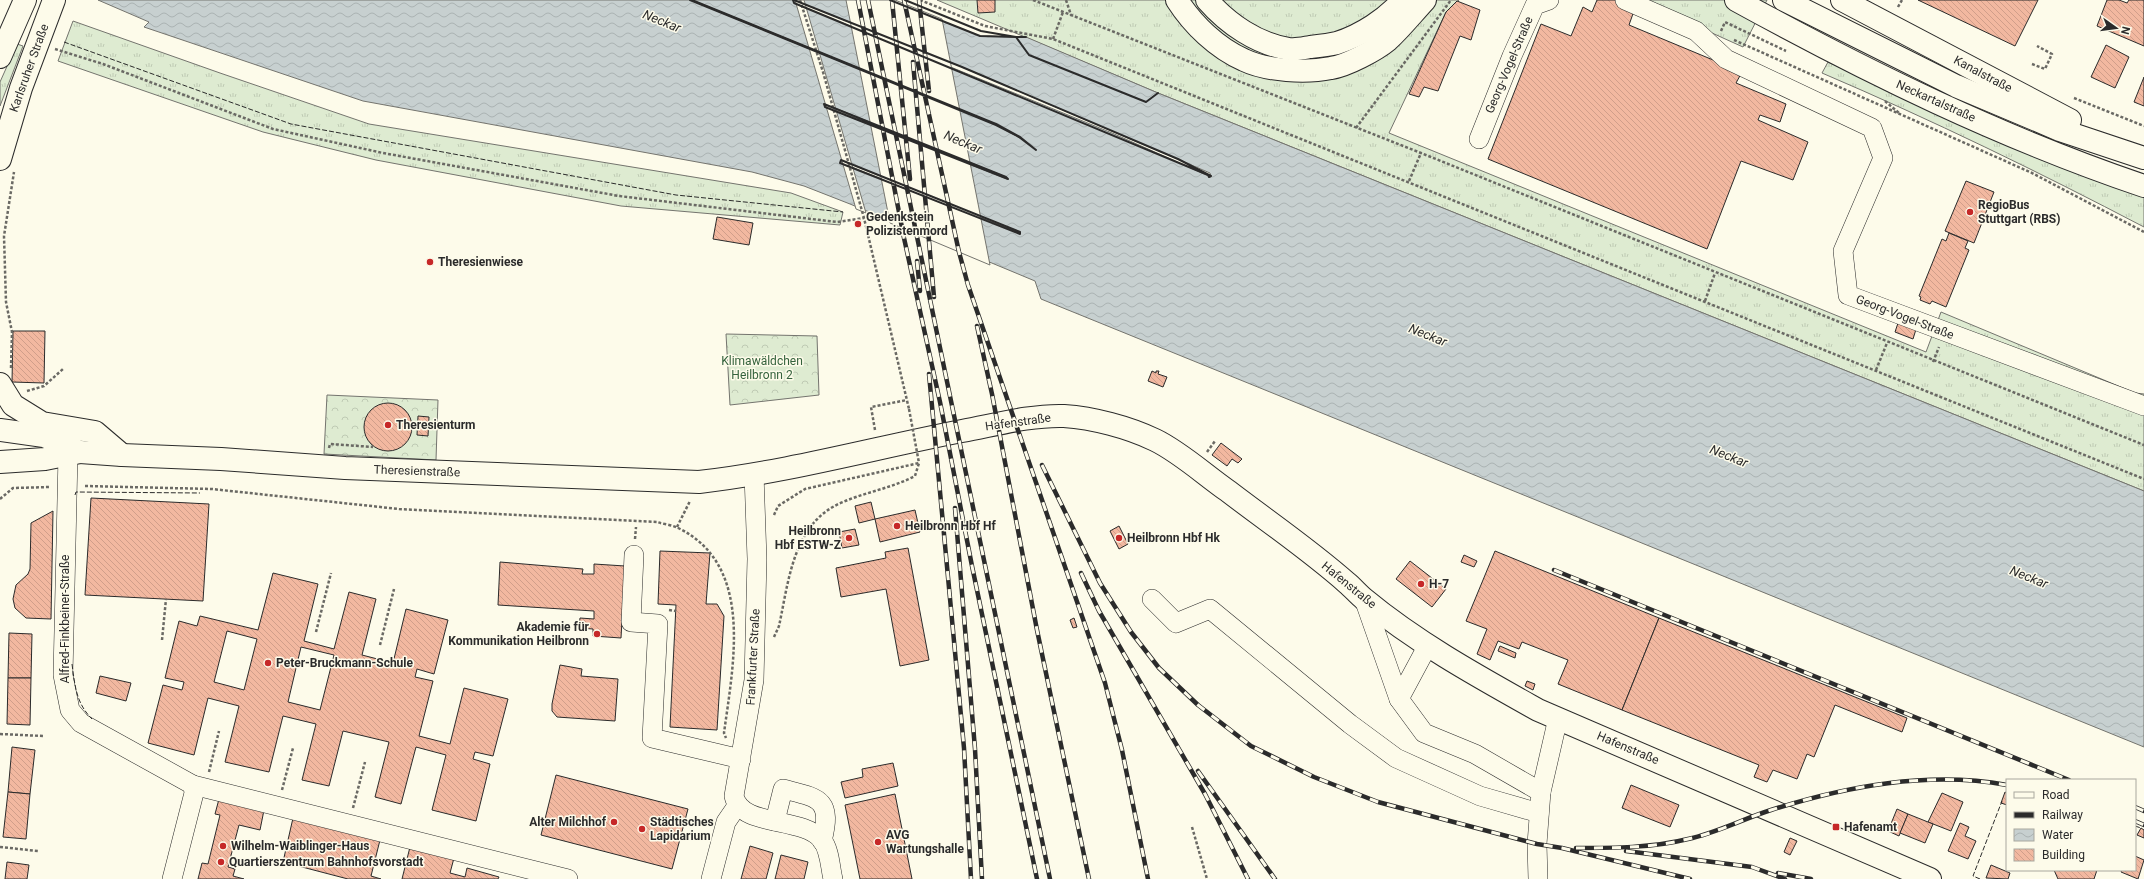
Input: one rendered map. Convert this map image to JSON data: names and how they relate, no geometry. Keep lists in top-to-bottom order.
{
  "streets": {
    "main road": [
      "Karlsruher Straße",
      "Kanalstraße",
      "Neckartalstraße",
      "Hafenstraße",
      "Theresienstraße"
    ],
    "street": ["Georg-Vogel-Straße", "Alfred-Finkbeiner-Straße", "Frankfurter Straße"]
  },
  "crossings": [
    ["Kanalstraße", "Neckartalstraße"],
    ["Hafenstraße", "Theresienstraße"],
    ["Hafenstraße", "Frankfurter Straße"],
    ["Theresienstraße", "Alfred-Finkbeiner-Straße"],
    ["Theresienstraße", "Frankfurter Straße"]
  ],
  "water": ["Neckar"],
  "parks": ["Klimawäldchen Heilbronn 2"],
  "places": {
    "other": [
      "RegioBus Stuttgart (RBS)",
      "Gedenkstein Polizistenmord",
      "Theresienwiese",
      "Theresienturm",
      "Heilbronn Hbf Hf",
      "Heilbronn Hbf ESTW-Z",
      "Heilbronn Hbf Hk",
      "H-7",
      "Akademie für Kommunikation Heilbronn",
      "Peter-Bruckmann-Schule",
      "Alter Milchhof",
      "Städtisches Lapidarium",
      "AVG Wartungshalle",
      "Wilhelm-Waiblinger-Haus",
      "Quartierszentrum Bahnhofsvorstadt"
    ],
    "transit": ["Hafenamt"]
  },
  "legend": [
    "Road",
    "Railway",
    "Water",
    "Building"
  ],
  "north": "right"
}
